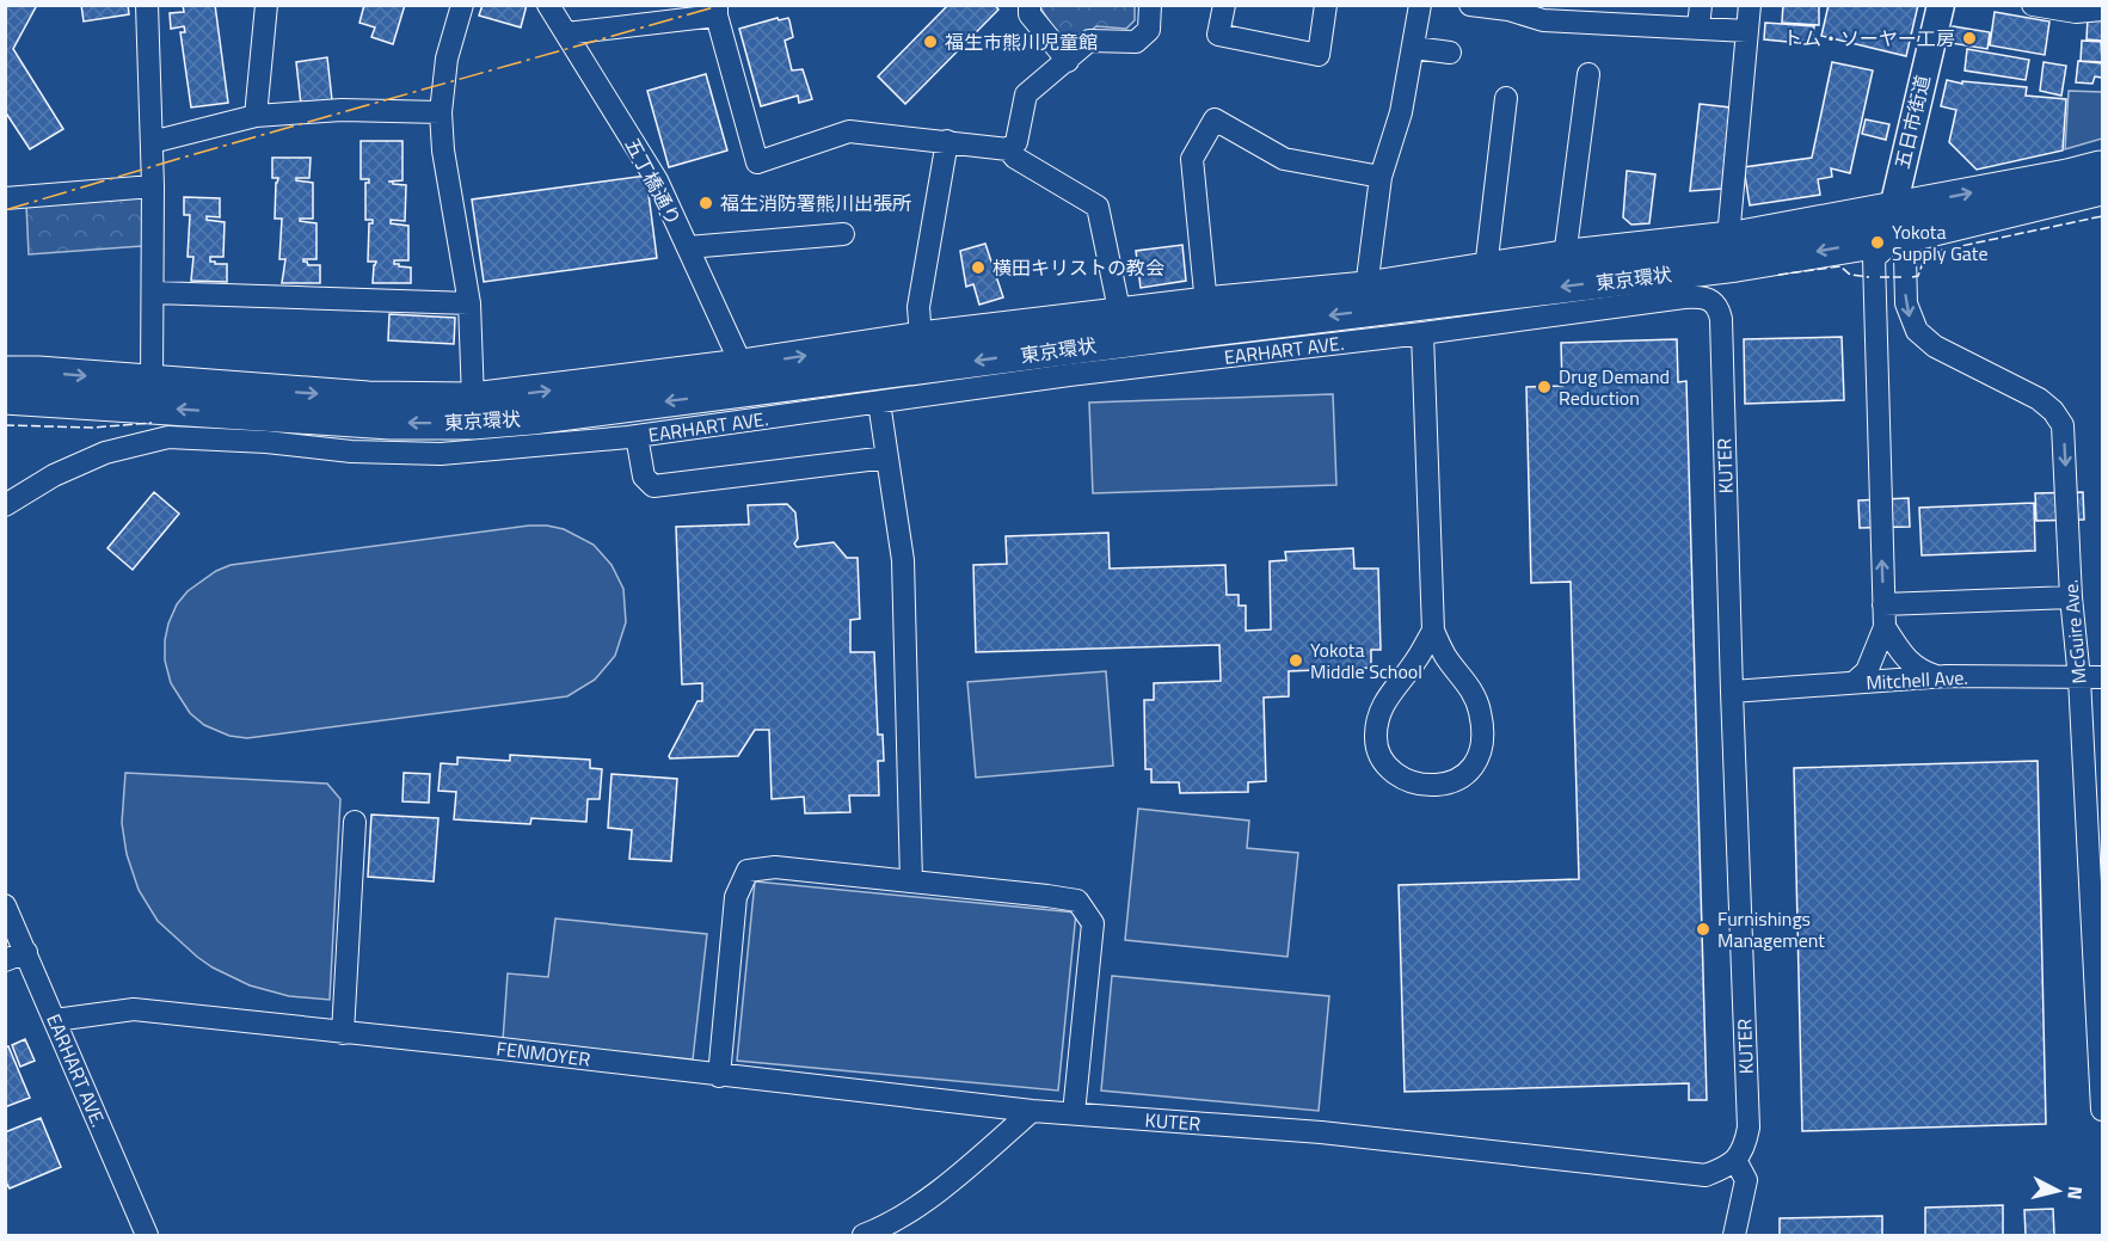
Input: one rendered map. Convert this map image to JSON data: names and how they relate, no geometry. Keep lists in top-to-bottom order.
{
  "streets": {
    "highway": ["東京環状"],
    "main road": ["五日市街道"],
    "street": [
      "五丁橋通り",
      "EARHART AVE.",
      "KUTER",
      "McGuire Ave.",
      "Mitchell Ave.",
      "FENMOYER"
    ]
  },
  "crossings": [
    ["五日市街道", "東京環状"],
    ["五日市街道", "McGuire Ave."],
    ["五丁橋通り", "東京環状"],
    ["東京環状", "McGuire Ave."],
    ["EARHART AVE.", "KUTER"],
    ["EARHART AVE.", "FENMOYER"],
    ["KUTER", "Mitchell Ave."],
    ["KUTER", "FENMOYER"],
    ["McGuire Ave.", "Mitchell Ave."]
  ],
  "one_way": ["McGuire Ave."],
  "places": [
    "トム・ソーヤー工房",
    "福生市熊川児童館",
    "福生消防署熊川出張所",
    "Yokota Supply Gate",
    "横田キリストの教会",
    "Drug Demand Reduction",
    "Yokota Middle School",
    "Furnishings Management"
  ],
  "north": "right"
}
